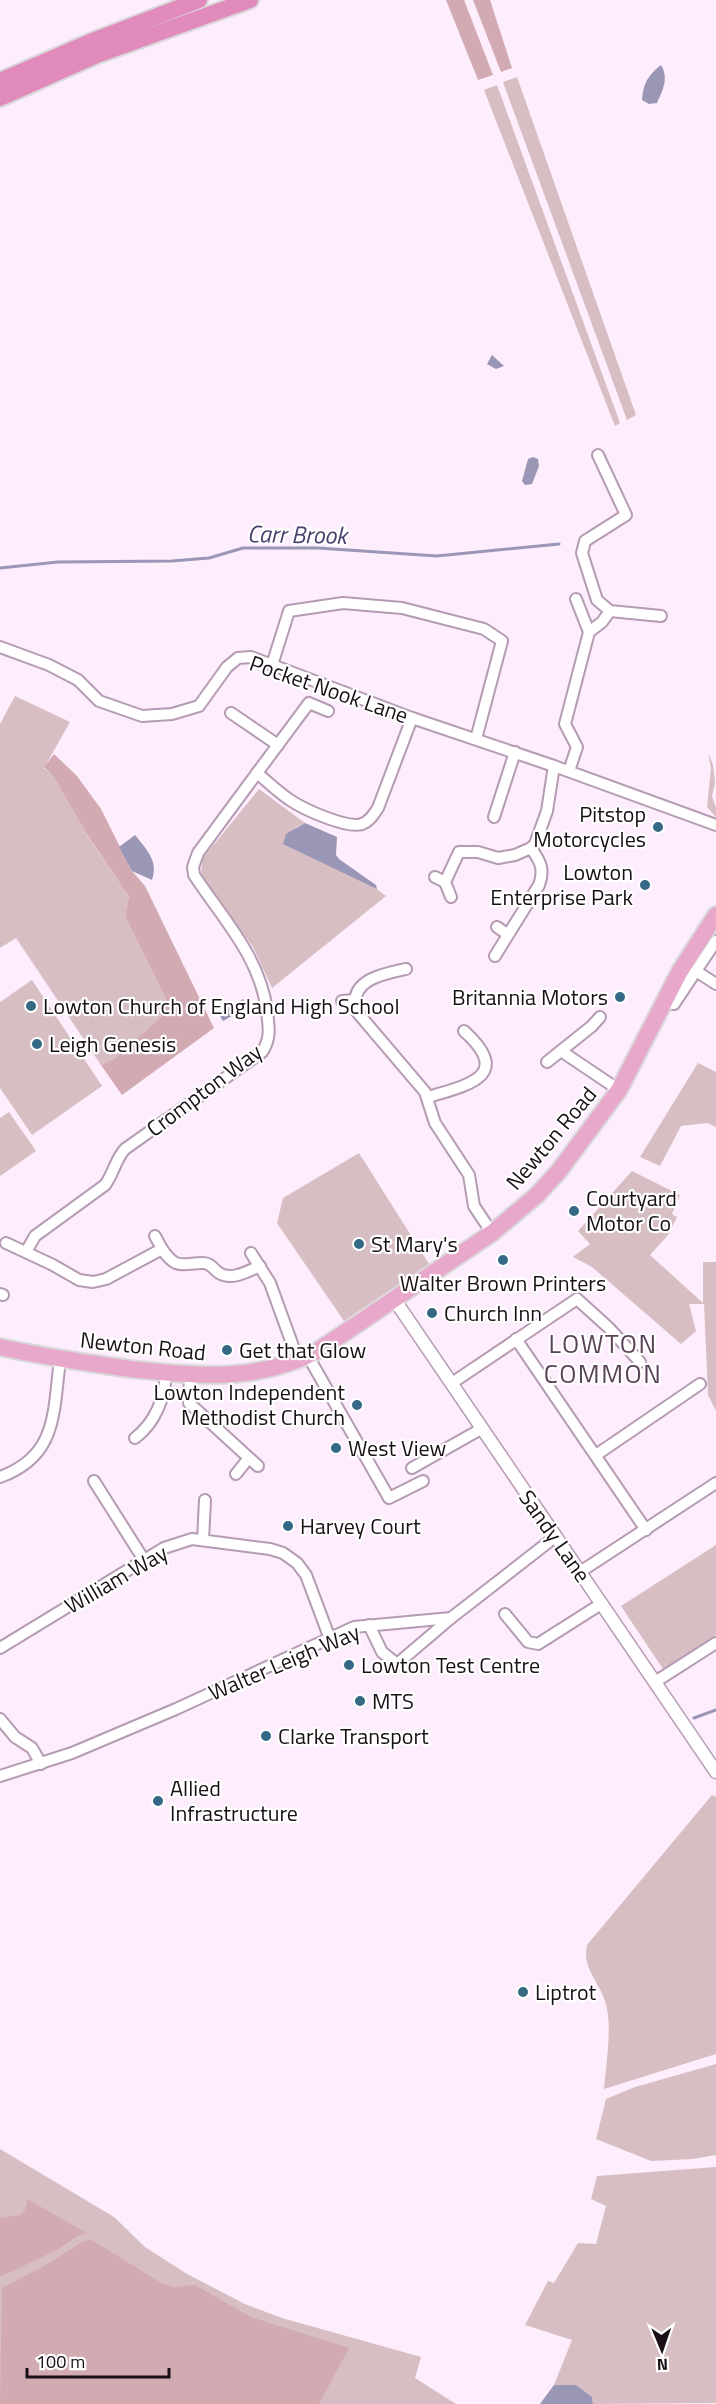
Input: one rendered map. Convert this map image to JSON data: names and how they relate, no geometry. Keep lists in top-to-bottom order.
{
  "streets": {
    "main road": ["Newton Road"],
    "street": [
      "Pocket Nook Lane",
      "Crompton Way",
      "Sandy Lane",
      "William Way",
      "Walter Leigh Way"
    ]
  },
  "crossings": [
    ["Newton Road", "Sandy Lane"],
    ["William Way", "Walter Leigh Way"]
  ],
  "districts": ["LOWTON COMMON"],
  "water": ["Carr Brook"],
  "places": [
    "Pitstop Motorcycles",
    "Lowton Enterprise Park",
    "Britannia Motors",
    "Lowton Church of England High School",
    "Leigh Genesis",
    "Courtyard Motor Co",
    "St Mary's",
    "Walter Brown Printers",
    "Church Inn",
    "Get that Glow",
    "Lowton Independent Methodist Church",
    "West View",
    "Harvey Court",
    "Lowton Test Centre",
    "MTS",
    "Clarke Transport",
    "Allied Infrastructure",
    "Liptrot"
  ],
  "scale_bar": "100 m",
  "north": "bottom"
}
